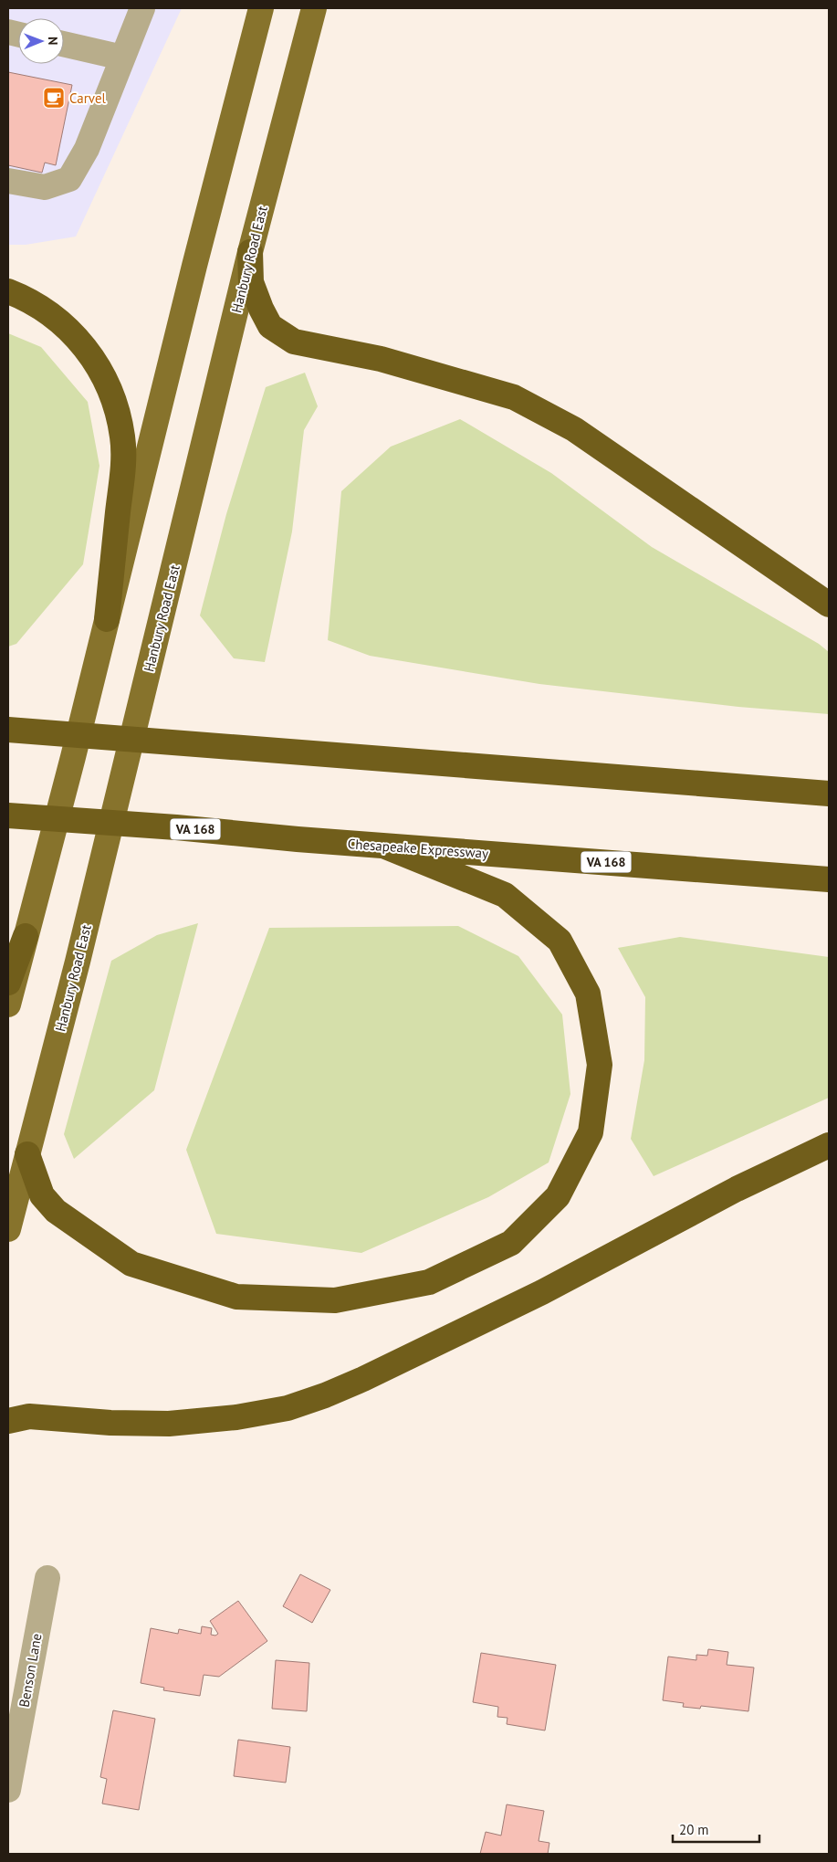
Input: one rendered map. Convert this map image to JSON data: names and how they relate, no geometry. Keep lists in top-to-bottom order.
{
  "streets": {
    "highway": ["VA 168", "Chesapeake Expressway"],
    "main road": ["Hanbury Road East"],
    "street": ["Benson Lane"]
  },
  "places": {
    "cafe": ["Carvel"]
  },
  "scale_bar": "20 m",
  "north": "right"
}
